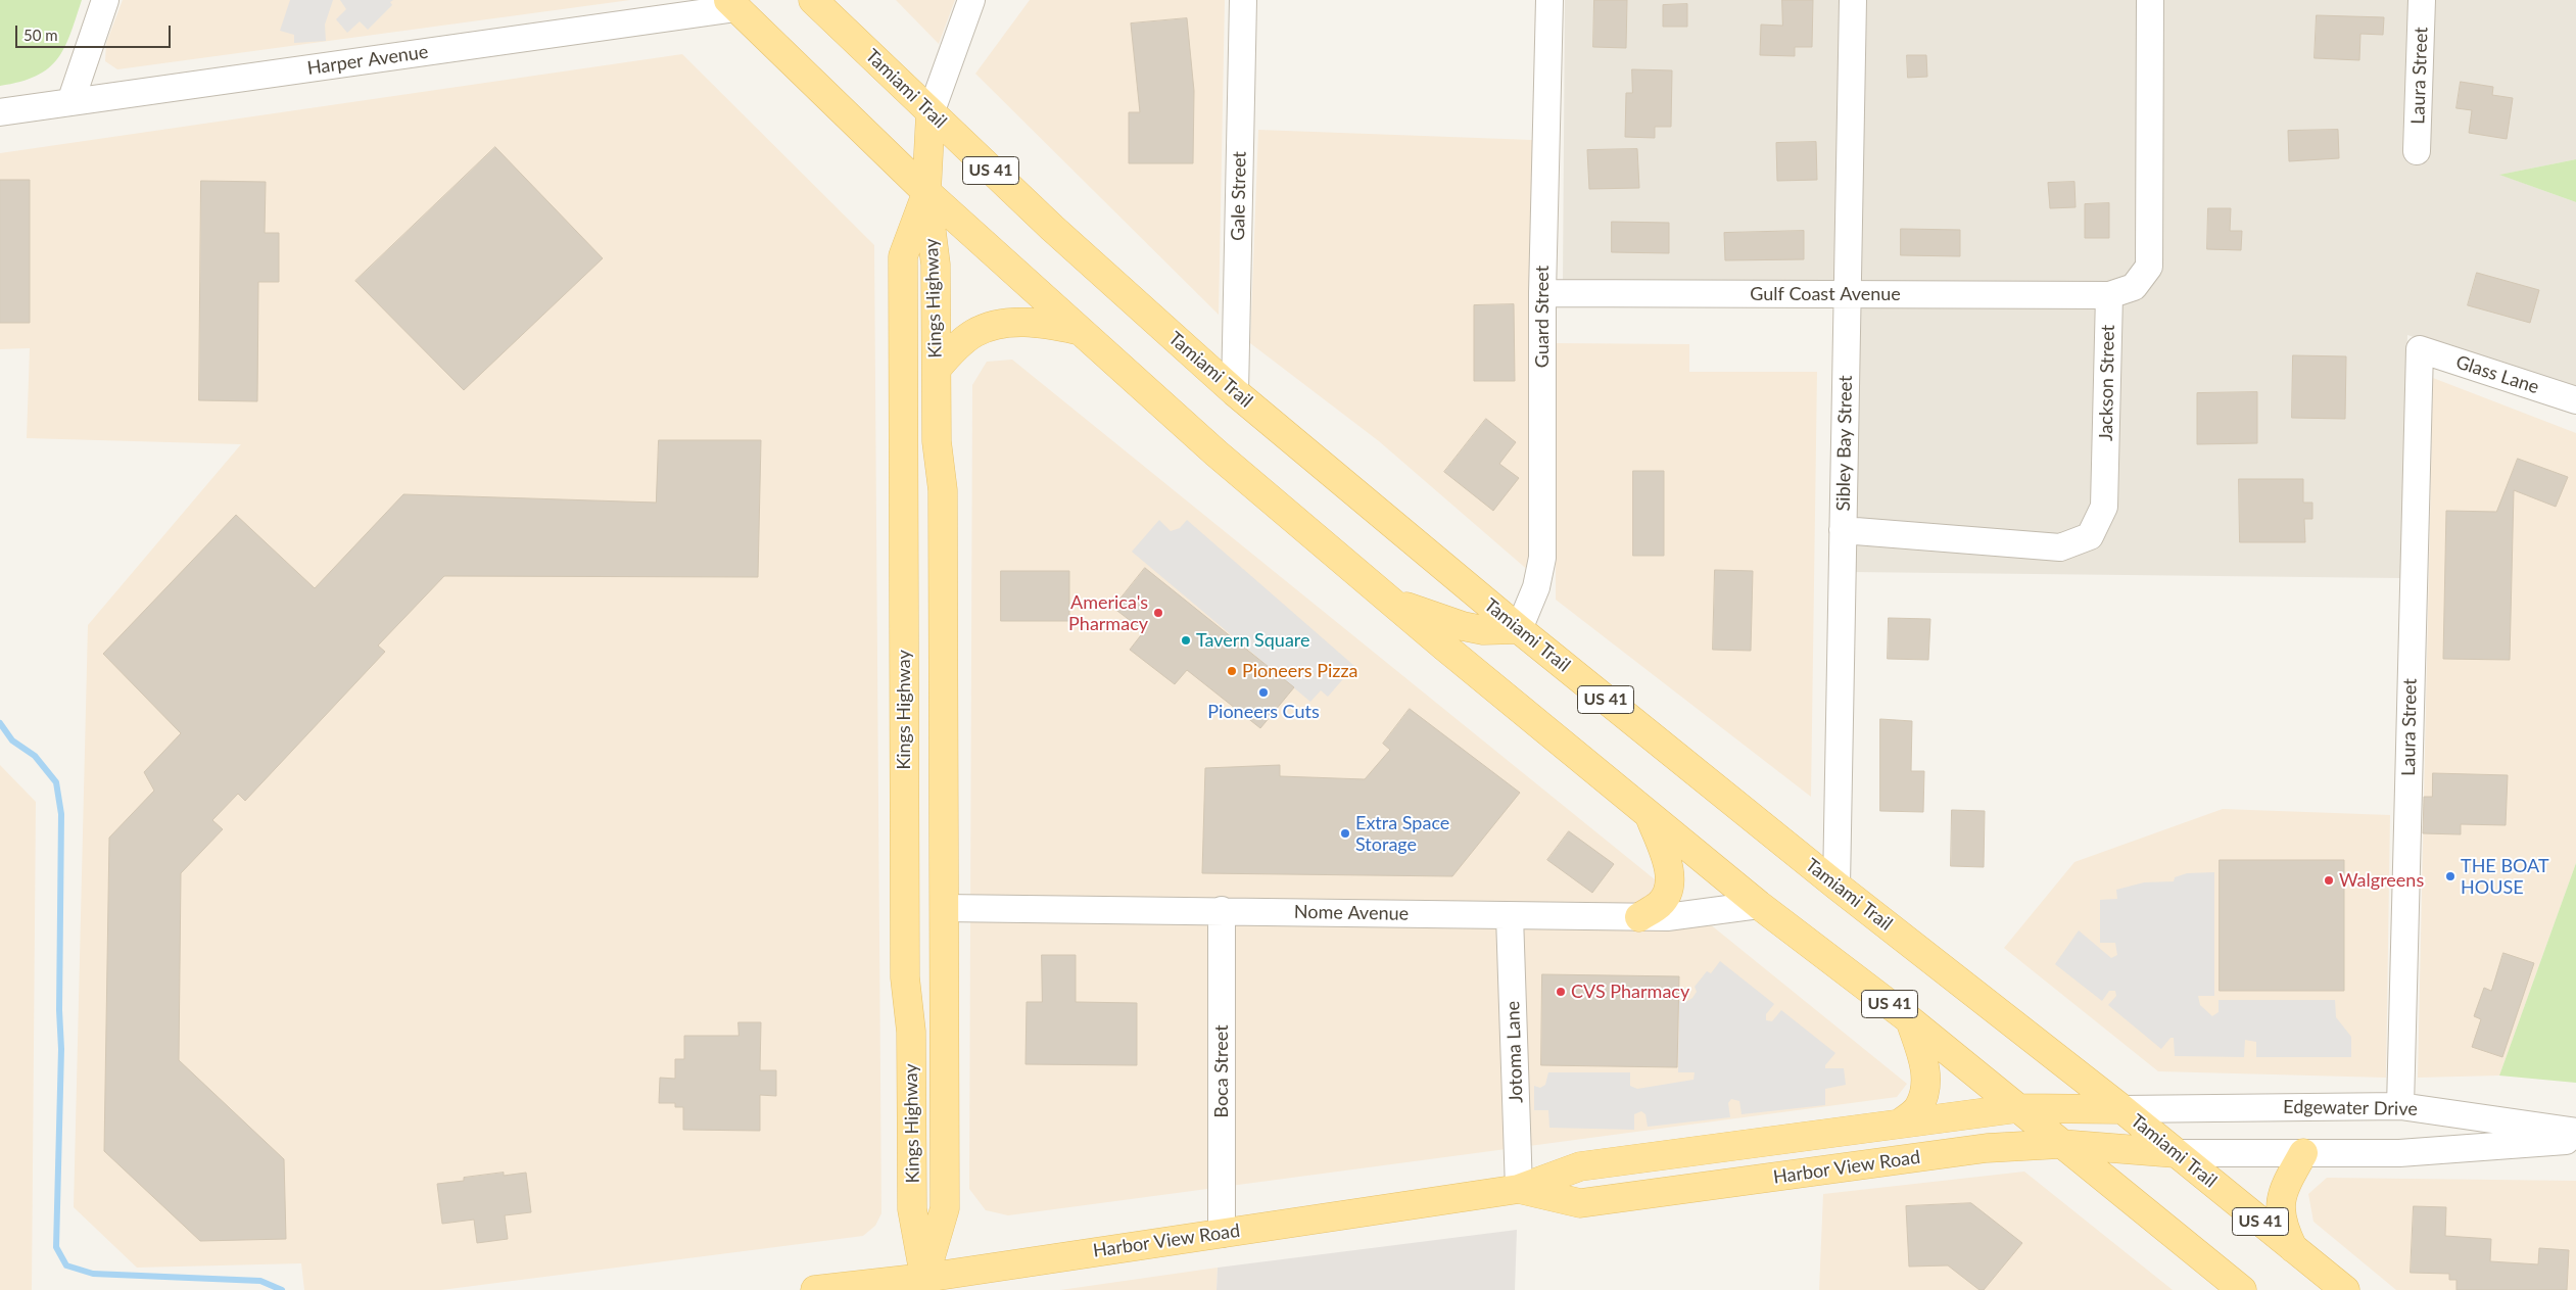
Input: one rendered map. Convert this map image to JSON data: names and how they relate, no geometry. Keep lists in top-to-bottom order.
{
  "streets": {
    "main road": [
      "Tamiami Trail",
      "US 41",
      "Kings Highway",
      "Harbor View Road"
    ],
    "street": [
      "Harper Avenue",
      "Laura Street",
      "Gale Street",
      "Gulf Coast Avenue",
      "Guard Street",
      "Glass Lane",
      "Jackson Street",
      "Sibley Bay Street",
      "Nome Avenue",
      "Jotoma Lane",
      "Boca Street",
      "Edgewater Drive"
    ]
  },
  "crossings": [
    ["Harper Avenue", "US 41"],
    ["Laura Street", "Glass Lane"],
    ["Laura Street", "Edgewater Drive"],
    ["Tamiami Trail", "Gale Street"],
    ["Tamiami Trail", "Guard Street"],
    ["Tamiami Trail", "Sibley Bay Street"],
    ["Tamiami Trail", "Edgewater Drive"],
    ["Tamiami Trail", "Harbor View Road"],
    ["US 41", "Kings Highway"],
    ["US 41", "Nome Avenue"],
    ["US 41", "Harbor View Road"],
    ["Gulf Coast Avenue", "Guard Street"],
    ["Gulf Coast Avenue", "Jackson Street"],
    ["Gulf Coast Avenue", "Sibley Bay Street"],
    ["Kings Highway", "Nome Avenue"],
    ["Kings Highway", "Harbor View Road"],
    ["Jackson Street", "Sibley Bay Street"],
    ["Nome Avenue", "Jotoma Lane"],
    ["Nome Avenue", "Boca Street"],
    ["Jotoma Lane", "Harbor View Road"],
    ["Boca Street", "Harbor View Road"],
    ["Edgewater Drive", "Harbor View Road"]
  ],
  "places": [
    "America's Pharmacy",
    "Tavern Square",
    "Pioneers Pizza",
    "Pioneers Cuts",
    "Extra Space Storage",
    "THE BOAT HOUSE",
    "Walgreens",
    "CVS Pharmacy"
  ],
  "scale_bar": "50 m"
}
